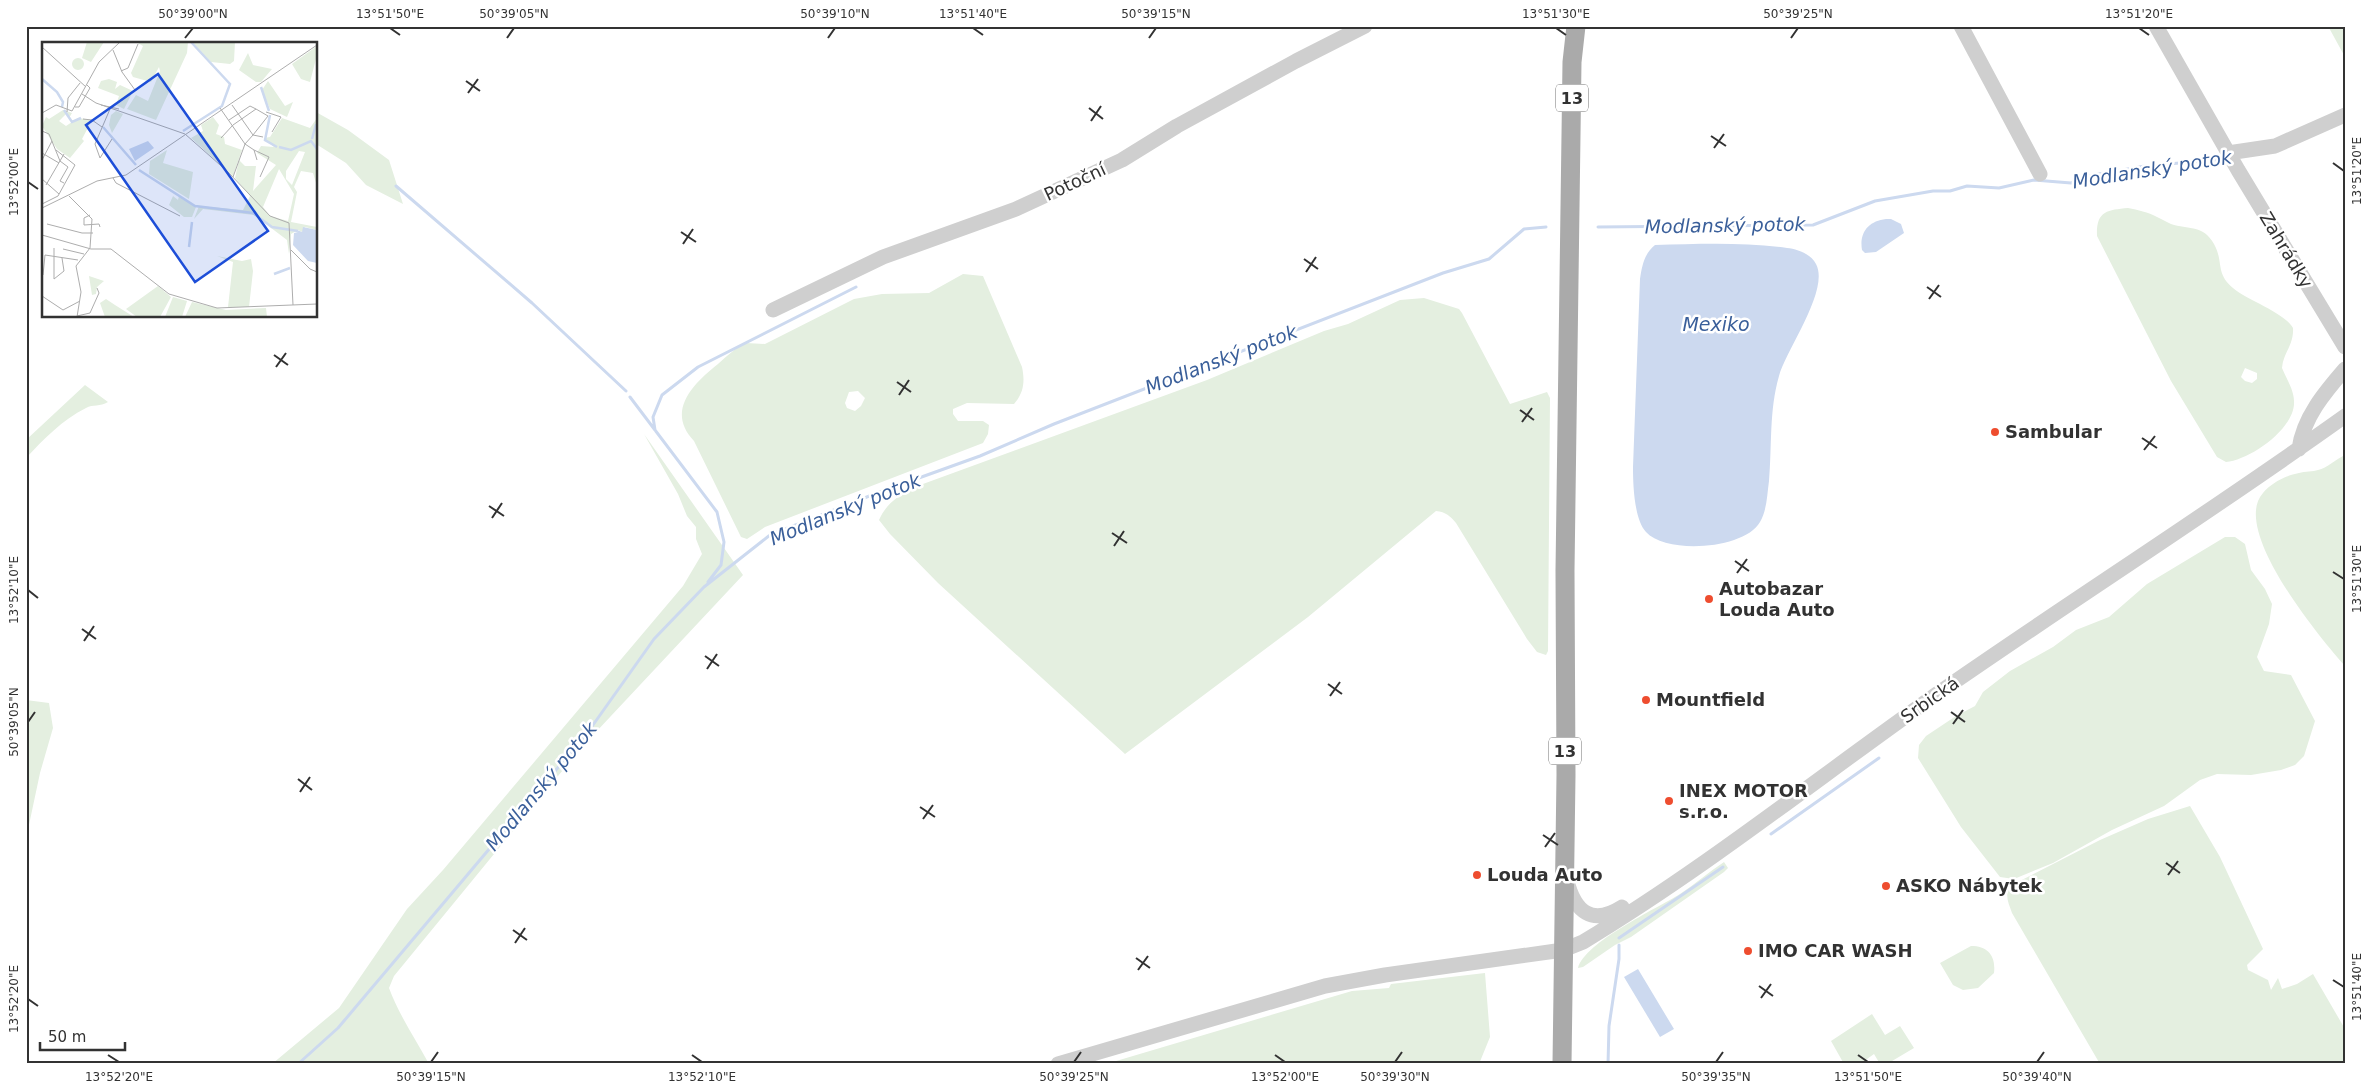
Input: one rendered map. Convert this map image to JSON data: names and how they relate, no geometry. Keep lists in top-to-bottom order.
{
  "streets": {
    "main road": ["13"],
    "street": ["Potoční", "Zahrádky", "Srbická"]
  },
  "crossings": [
    ["13", "Srbická"]
  ],
  "water": ["Modlanský potok", "Mexiko"],
  "places": [
    "Sambular",
    "Autobazar Louda Auto",
    "Mountfield",
    "INEX MOTOR s.r.o.",
    "Louda Auto",
    "ASKO Nábytek",
    "IMO CAR WASH"
  ],
  "scale_bar": "50 m",
  "coordinates": [
    "50°39'00\"N",
    "13°51'50\"E",
    "50°39'05\"N",
    "50°39'10\"N",
    "13°51'40\"E",
    "50°39'15\"N",
    "13°51'30\"E",
    "50°39'25\"N",
    "13°51'20\"E",
    "13°52'00\"E",
    "13°52'10\"E",
    "13°52'20\"E",
    "50°39'30\"N",
    "50°39'35\"N",
    "50°39'40\"N"
  ]
}
